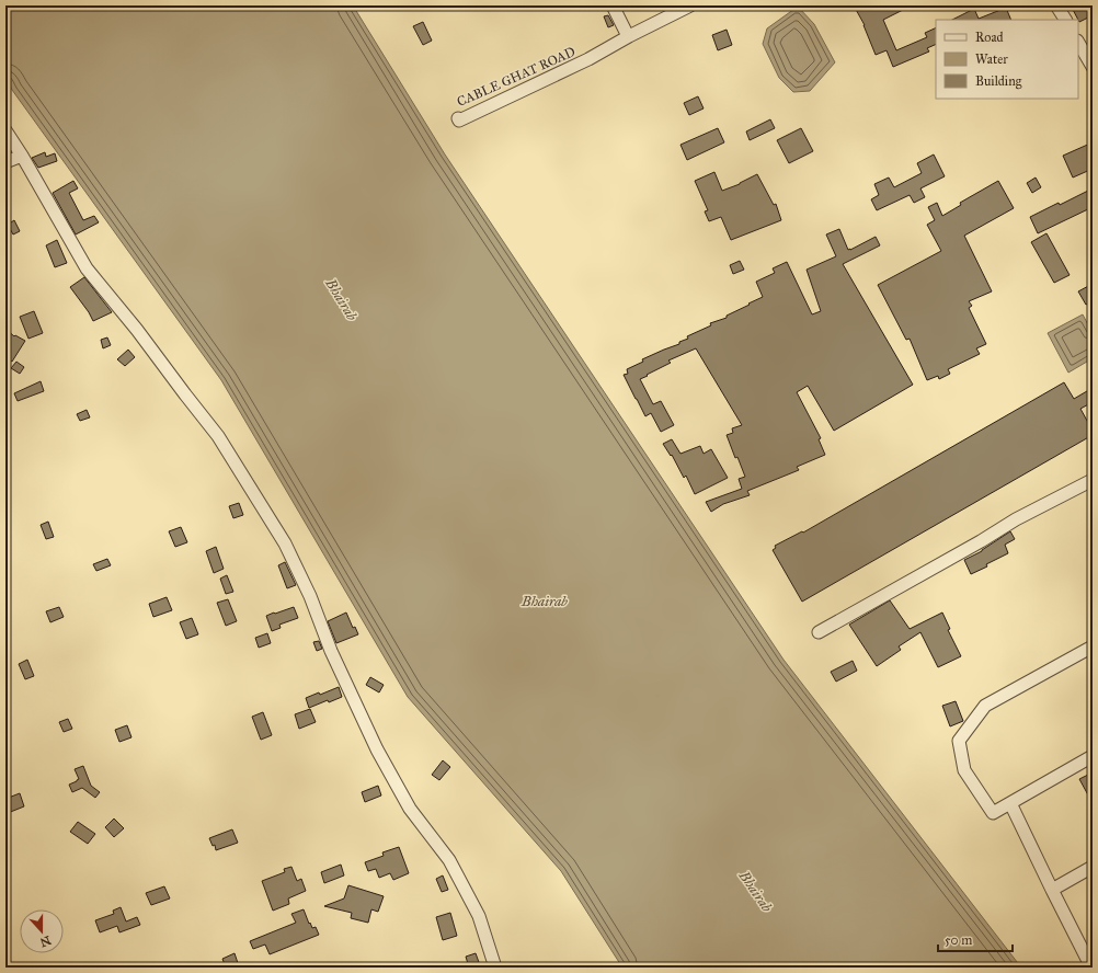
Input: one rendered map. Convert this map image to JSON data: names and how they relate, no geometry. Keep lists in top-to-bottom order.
{
  "streets": {
    "street": ["CABLE GHAT ROAD"]
  },
  "water": ["Bhairab"],
  "legend": ["Road", "Water", "Building"],
  "scale_bar": "50 m",
  "north": "bottom"
}
